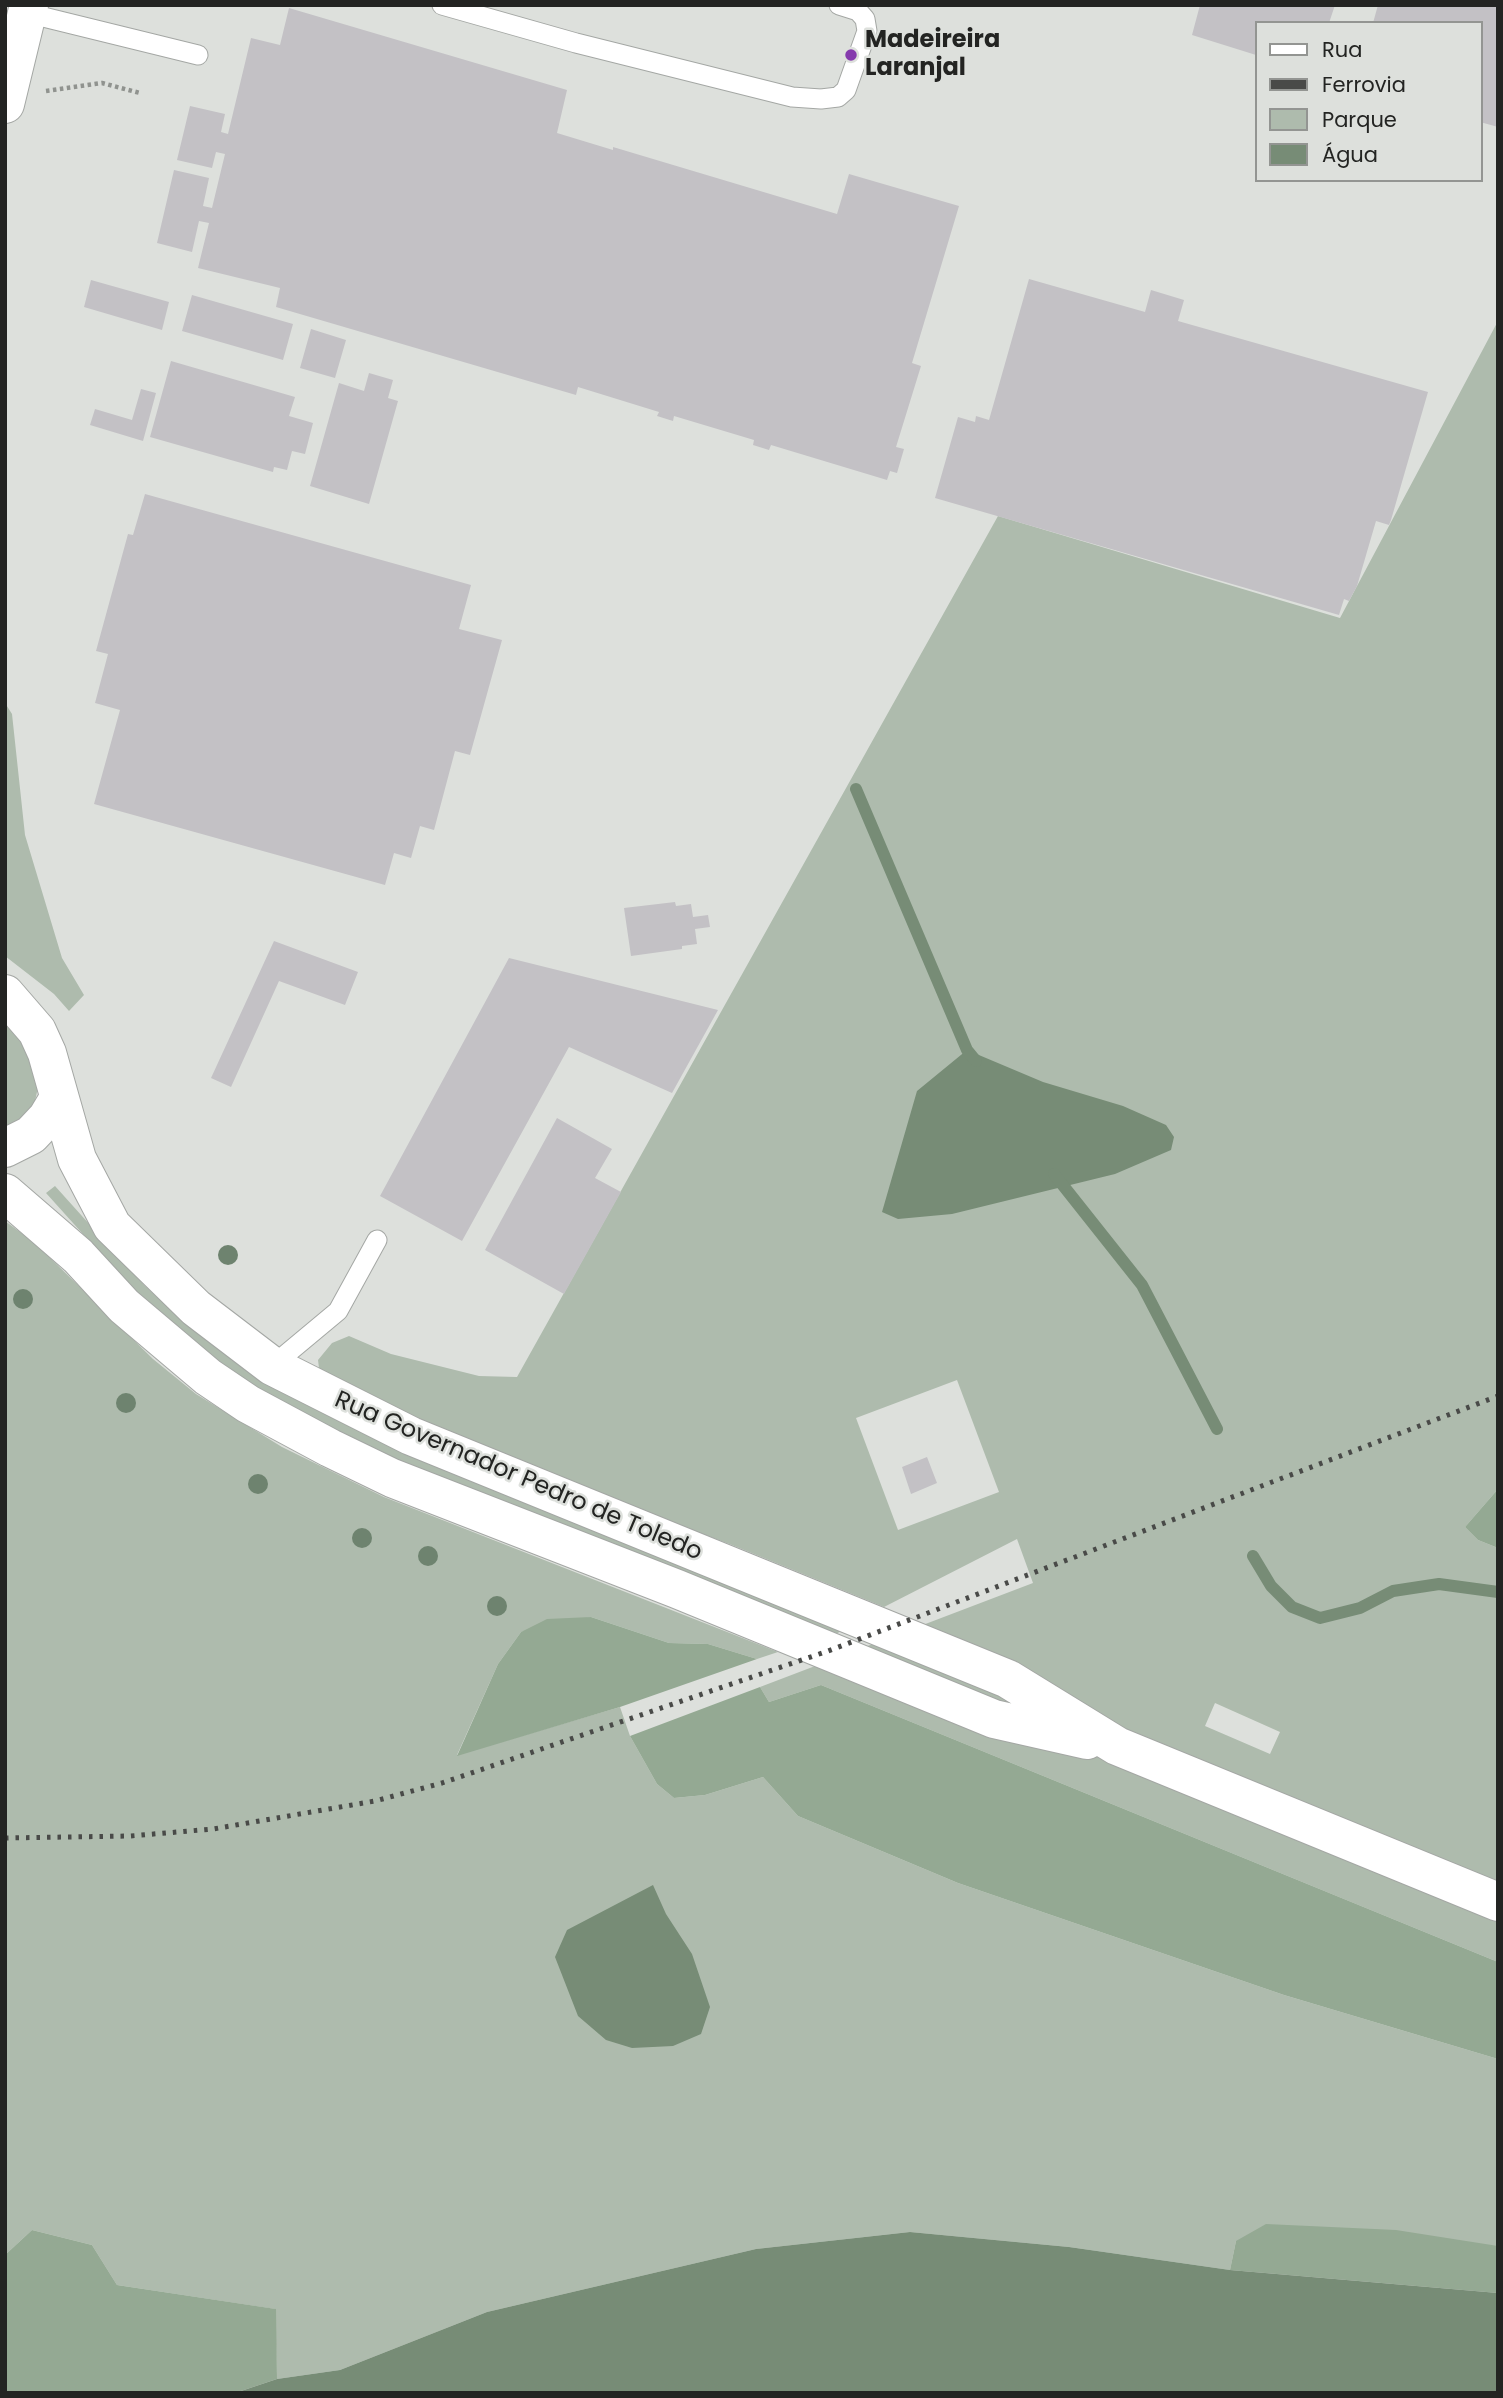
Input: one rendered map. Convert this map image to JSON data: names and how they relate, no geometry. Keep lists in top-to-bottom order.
{
  "streets": {
    "main road": ["Rua Governador Pedro de Toledo"]
  },
  "places": ["Madeireira Laranjal"],
  "legend": [
    "Rua",
    "Ferrovia",
    "Parque",
    "Água"
  ]
}
